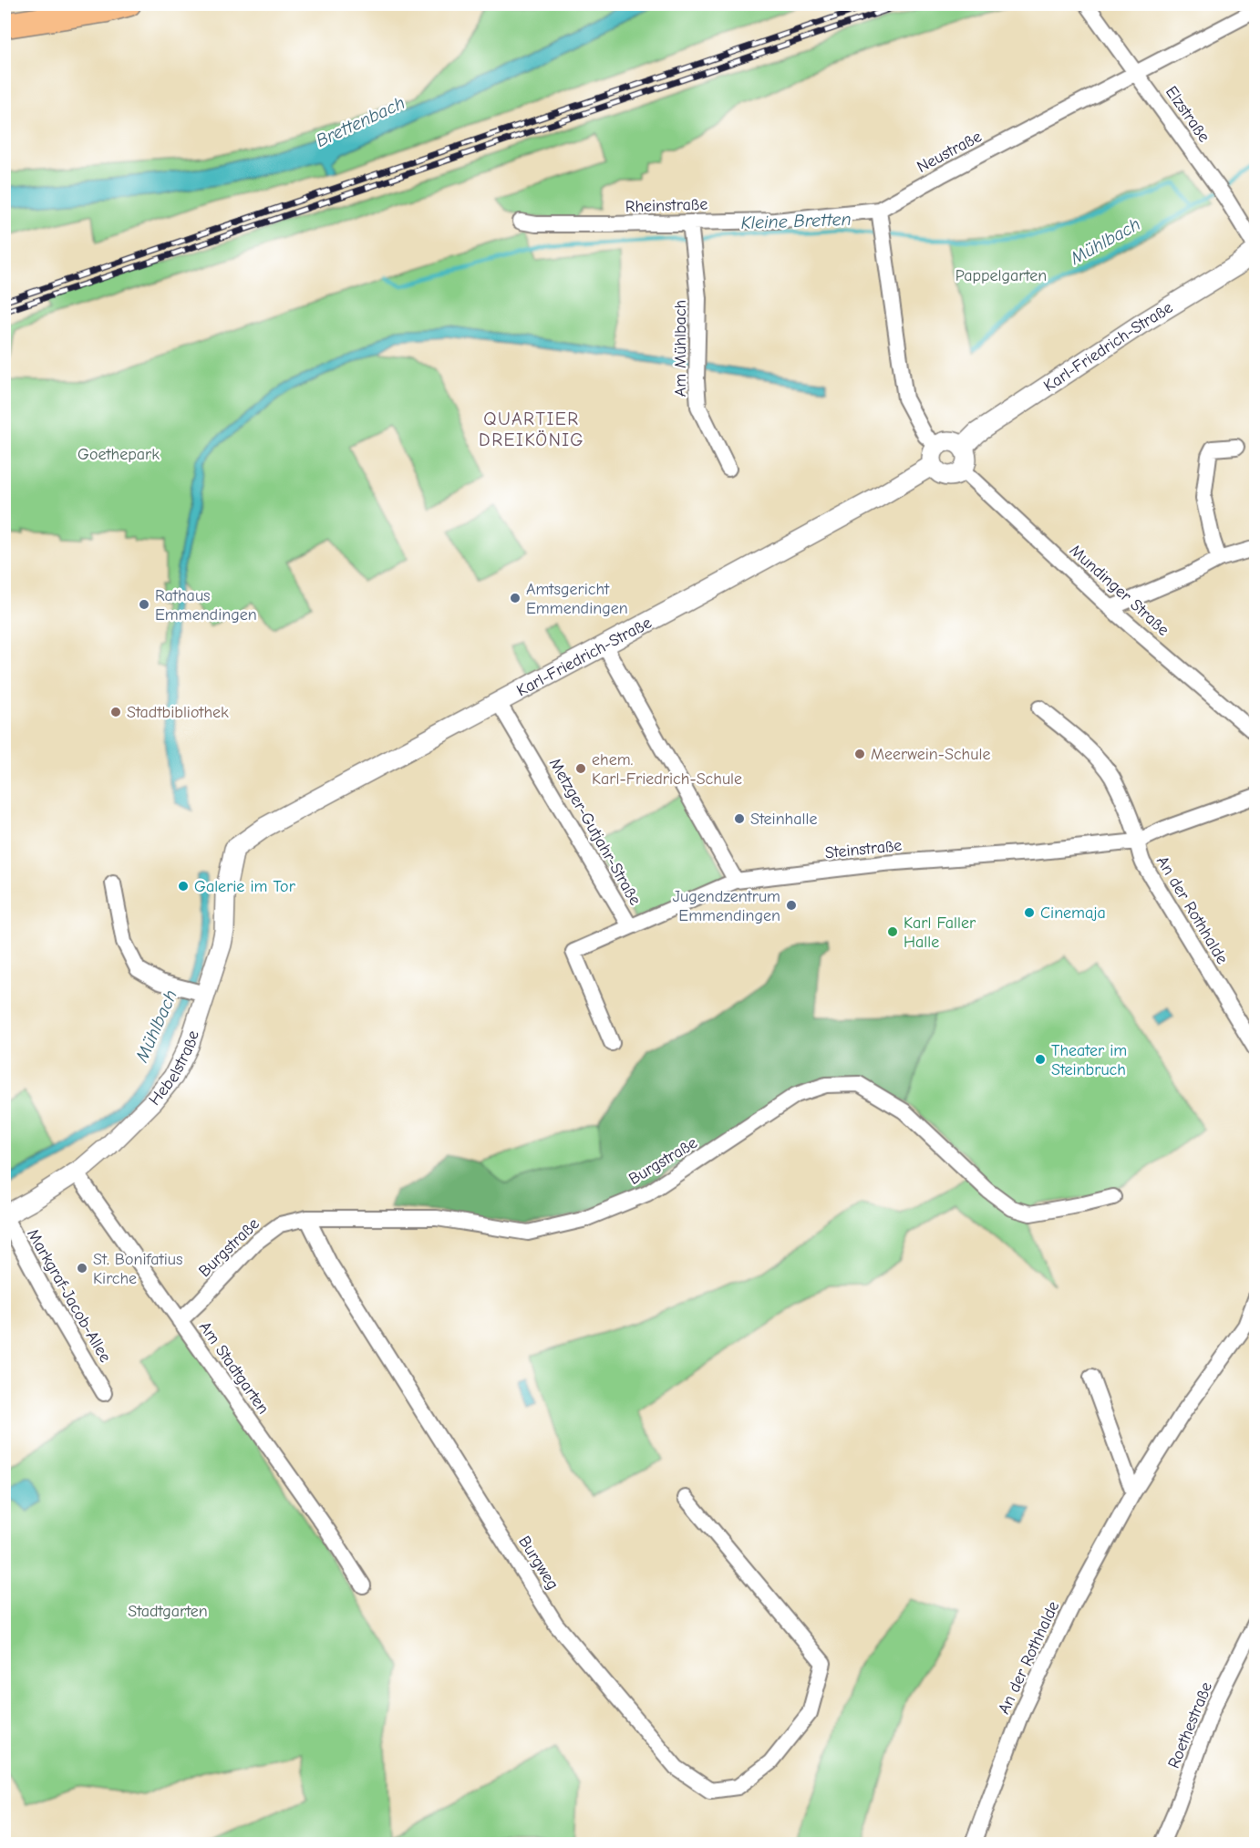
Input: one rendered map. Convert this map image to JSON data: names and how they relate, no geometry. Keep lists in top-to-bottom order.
{
  "streets": {
    "street": [
      "Elzstraße",
      "Neustraße",
      "Rheinstraße",
      "Karl-Friedrich-Straße",
      "Am Mühlbach",
      "Mundinger Straße",
      "Metzger-Gutjahr-Straße",
      "Steinstraße",
      "An der Rothhalde",
      "Hebelstraße",
      "Burgstraße",
      "Markgraf-Jacob-Allee",
      "Am Stadtgarten",
      "Burgweg",
      "Roethestraße"
    ]
  },
  "crossings": [
    ["Elzstraße", "Neustraße"],
    ["Elzstraße", "Karl-Friedrich-Straße"],
    ["Neustraße", "Rheinstraße"],
    ["Rheinstraße", "Am Mühlbach"],
    ["Karl-Friedrich-Straße", "Mundinger Straße"],
    ["Karl-Friedrich-Straße", "Metzger-Gutjahr-Straße"],
    ["Karl-Friedrich-Straße", "Hebelstraße"],
    ["Metzger-Gutjahr-Straße", "Steinstraße"],
    ["Steinstraße", "An der Rothhalde"],
    ["Hebelstraße", "Markgraf-Jacob-Allee"],
    ["Hebelstraße", "Am Stadtgarten"],
    ["Burgstraße", "Am Stadtgarten"],
    ["Burgstraße", "Burgweg"]
  ],
  "districts": ["QUARTIER DREIKÖNIG"],
  "water": ["Brettenbach", "Kleine Bretten", "Mühlbach"],
  "parks": ["Pappelgarten", "Goethepark", "Stadtgarten"],
  "places": [
    "Amtsgericht Emmendingen",
    "Rathaus Emmendingen",
    "Stadtbibliothek",
    "Meerwein-Schule",
    "ehem. Karl-Friedrich-Schule",
    "Steinhalle",
    "Galerie im Tor",
    "Jugendzentrum Emmendingen",
    "Cinemaja",
    "Karl Faller Halle",
    "Theater im Steinbruch",
    "St. Bonifatius Kirche"
  ]
}
